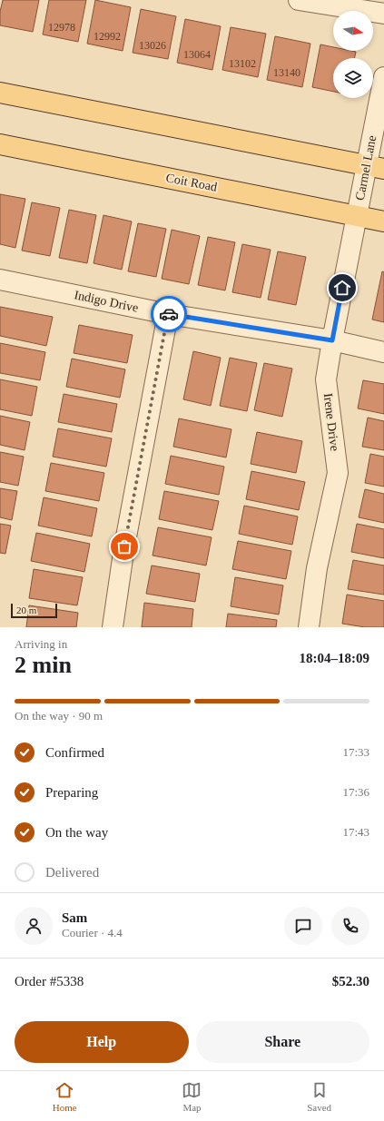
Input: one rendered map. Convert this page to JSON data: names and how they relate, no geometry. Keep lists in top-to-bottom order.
{
  "streets": {
    "main road": ["Coit Road"],
    "street": ["Carmel Lane", "Indigo Drive", "Irene Drive"]
  },
  "crossings": [
    ["Carmel Lane", "Coit Road"],
    ["Carmel Lane", "Irene Drive"],
    ["Coit Road", "Irene Drive"],
    ["Indigo Drive", "Irene Drive"]
  ],
  "house_numbers": [
    "12978",
    "12992",
    "13026",
    "13064",
    "13102",
    "13140"
  ],
  "scale_bar": "20 m",
  "north": "right",
  "page": {
    "scale": "20 m",
    "heading": ["2 min", "Arriving in", "18:04–18:09"],
    "panel": [
      "Sam",
      "Courier · 4.4",
      "Order #5338",
      "$52.30"
    ],
    "bar": "On the way · 90 m",
    "list": [
      ["Confirmed", "17:33"],
      ["Preparing", "17:36"],
      ["On the way", "17:43"],
      "Delivered"
    ],
    "buttons": ["Help", "Share"],
    "tabs": ["Home", "Map", "Saved"]
  }
}
